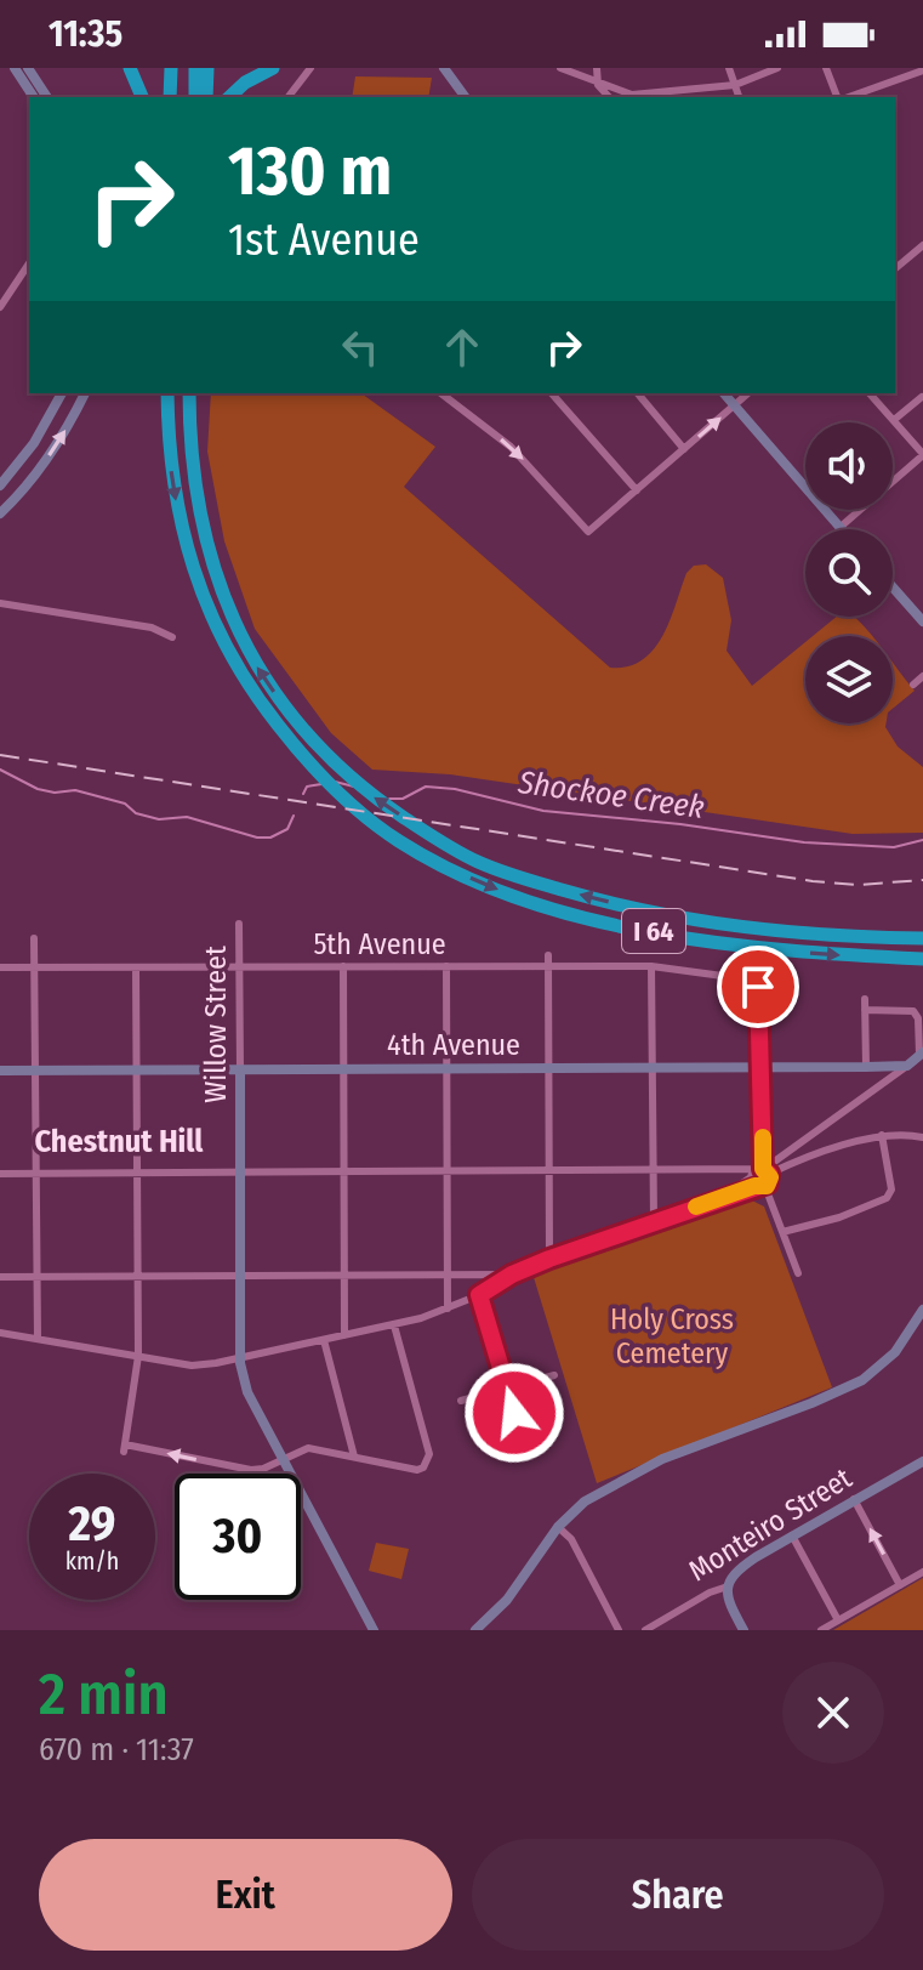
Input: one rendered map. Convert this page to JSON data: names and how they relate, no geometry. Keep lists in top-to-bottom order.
{
  "streets": {
    "highway": ["I 64"],
    "street": [
      "5th Avenue",
      "Willow Street",
      "4th Avenue",
      "Monteiro Street"
    ]
  },
  "crossings": [
    ["5th Avenue", "Willow Street"],
    ["5th Avenue", "4th Avenue"],
    ["Willow Street", "4th Avenue"]
  ],
  "districts": ["Chestnut Hill"],
  "water": ["Shockoe Creek"],
  "parks": ["Holy Cross Cemetery"],
  "page": {
    "status": "11:35",
    "turn": ["130 m", "1st Avenue"],
    "speed": "29 km/h",
    "limit": "30",
    "heading": ["2 min", "670 m · 11:37"],
    "buttons": ["Exit", "Share"]
  }
}
